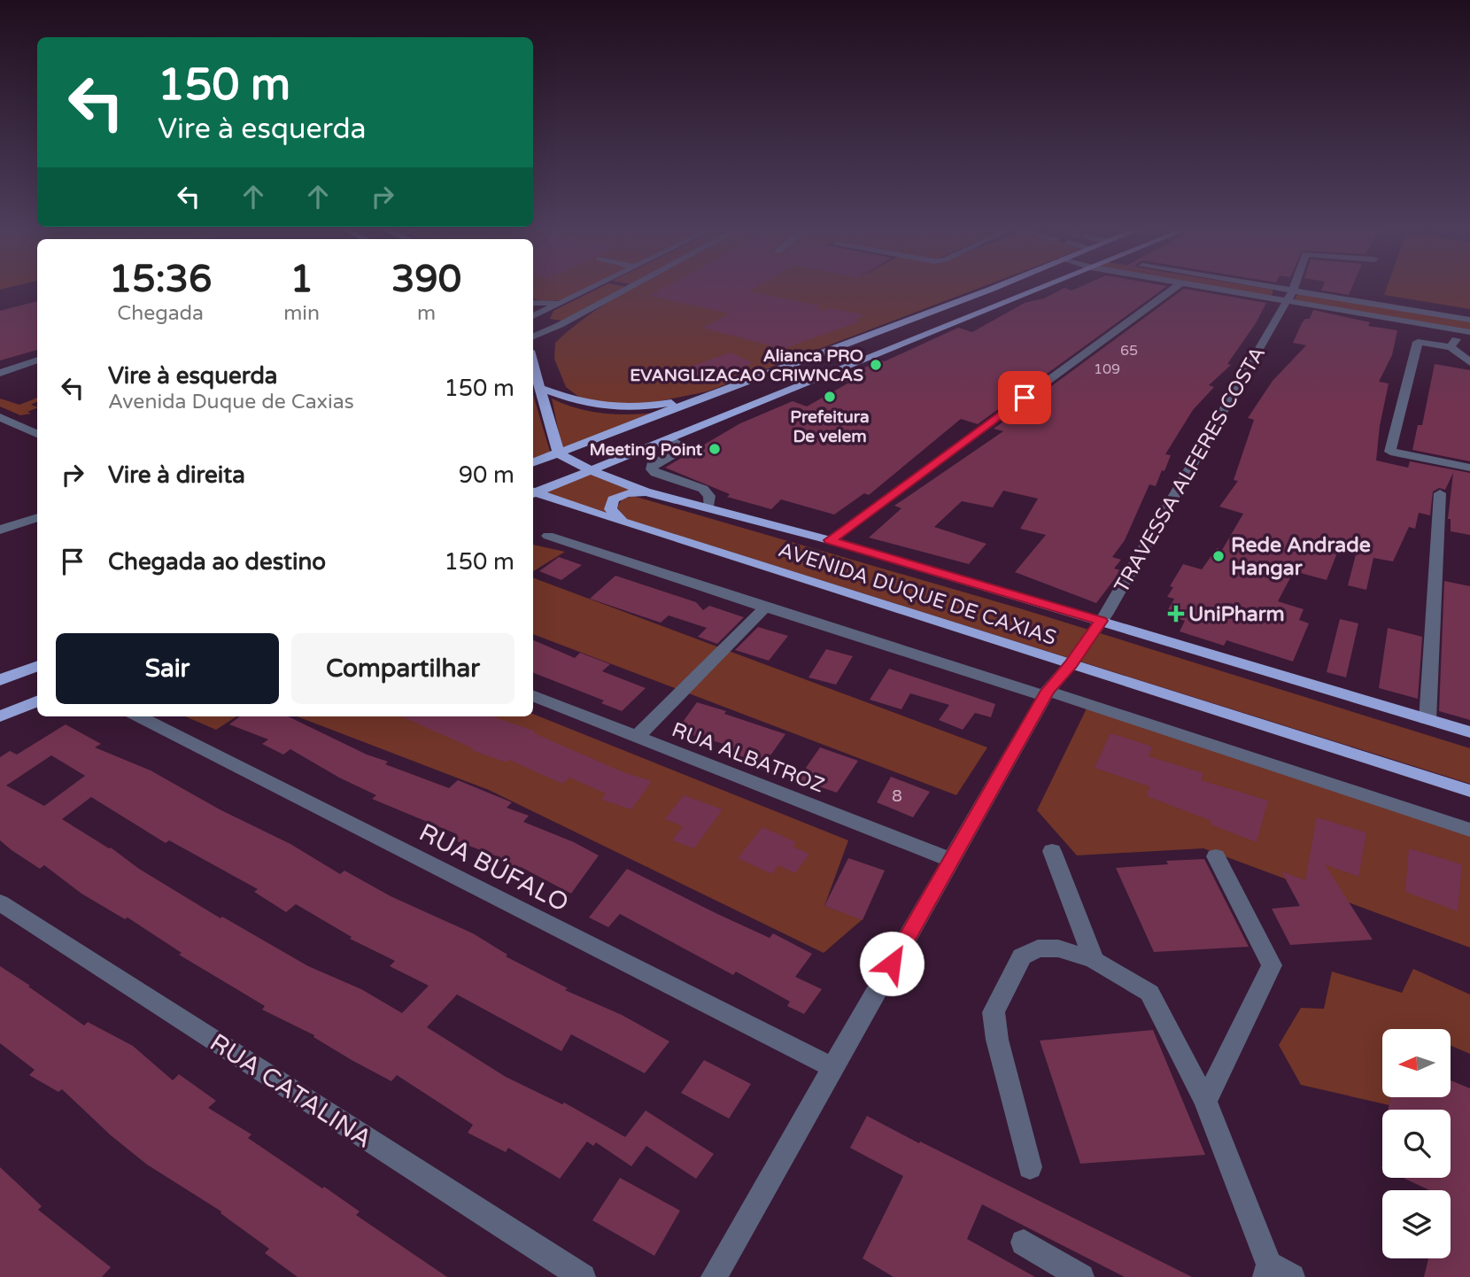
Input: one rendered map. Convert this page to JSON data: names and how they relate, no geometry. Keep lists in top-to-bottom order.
{
  "streets": {
    "main road": ["AVENIDA DUQUE DE CAXIAS"],
    "street": [
      "TRAVESSA ALFERES COSTA",
      "RUA ALBATROZ",
      "RUA BÚFALO",
      "RUA CATALINA"
    ]
  },
  "crossings": [
    ["TRAVESSA ALFERES COSTA", "AVENIDA DUQUE DE CAXIAS"],
    ["TRAVESSA ALFERES COSTA", "RUA ALBATROZ"],
    ["TRAVESSA ALFERES COSTA", "RUA BÚFALO"]
  ],
  "places": {
    "other": [
      "Alianca PRO EVANGLIZACAO CRIWNCAS",
      "Prefeitura De velem",
      "Meeting Point",
      "Rede Andrade Hangar"
    ],
    "health": ["UniPharm"]
  },
  "house_numbers": ["65", "109", "8"],
  "north": "left",
  "page": {
    "turn": ["150 m", "Vire à esquerda"],
    "eta": [
      "15:36",
      "Chegada",
      "1",
      "min",
      "390",
      "m"
    ],
    "list": [
      {
        "name": "Vire à esquerda",
        "note": "Avenida Duque de Caxias",
        "value": "150 m"
      },
      {
        "name": "Vire à direita",
        "value": "90 m"
      },
      {
        "name": "Chegada ao destino",
        "value": "150 m"
      }
    ],
    "buttons": ["Sair", "Compartilhar"]
  }
}
